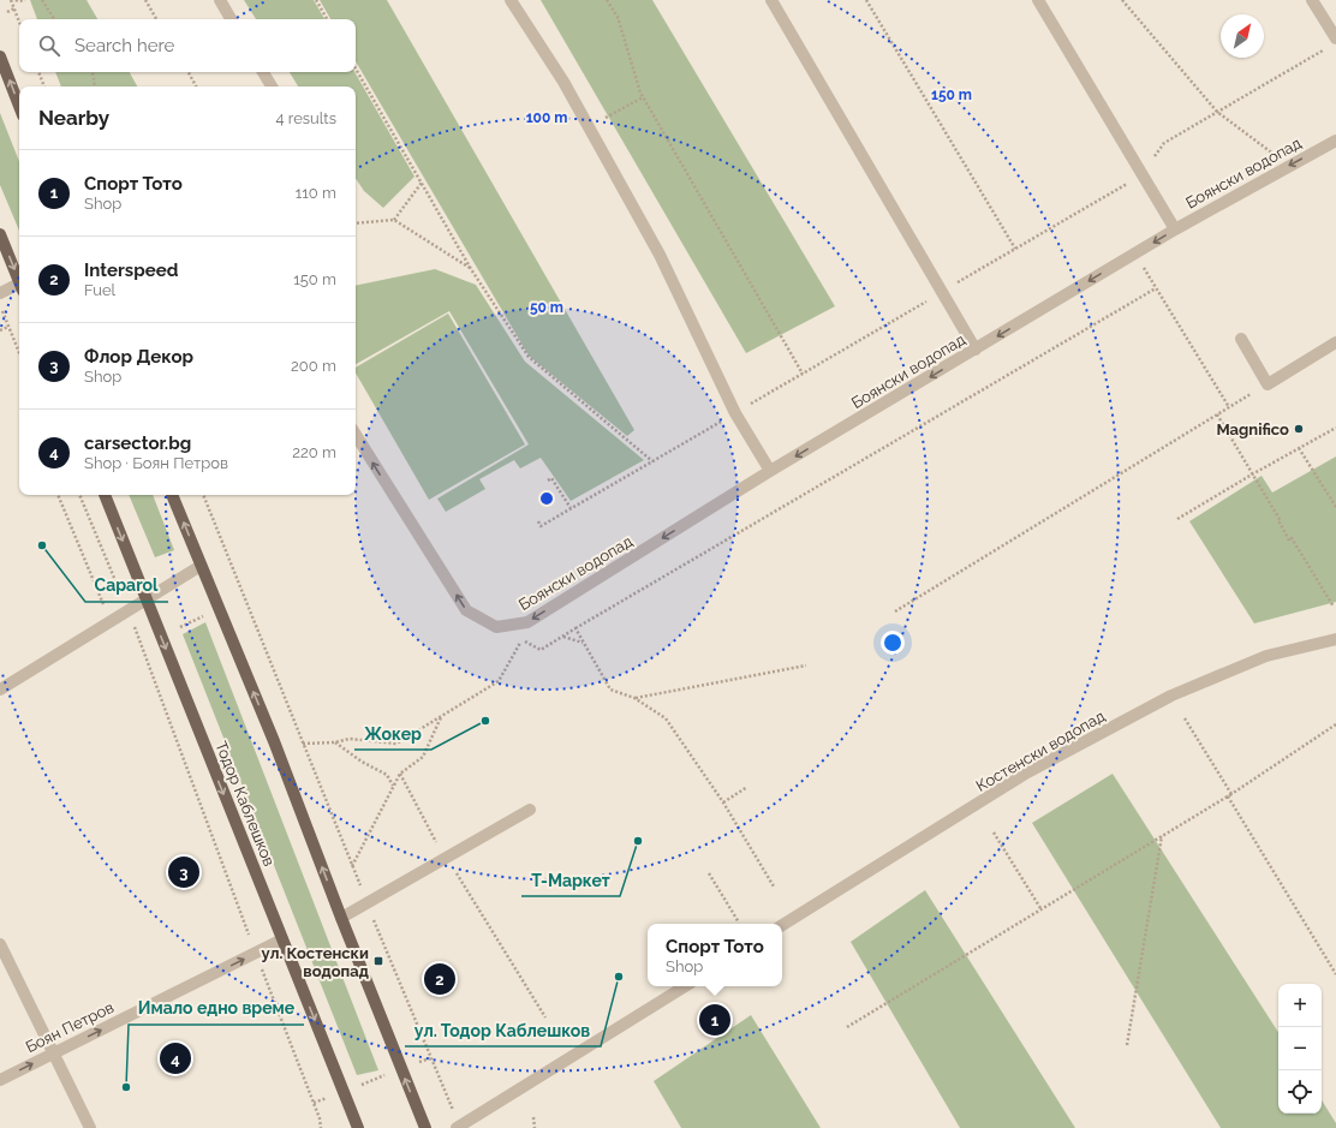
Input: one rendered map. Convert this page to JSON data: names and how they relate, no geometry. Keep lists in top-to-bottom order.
{
  "streets": {
    "main road": ["Тодор Каблешков"],
    "street": ["Боянски водопад", "Костенски водопад", "Боян Петров"]
  },
  "crossings": [
    ["Тодор Каблешков", "Боян Петров"]
  ],
  "one_way": ["Боянски водопад", "Боян Петров"],
  "places": {
    "other": [
      "Magnifico",
      "Caparol",
      "Жокер",
      "Т-Маркет",
      "ул. Тодор Каблешков",
      "Имало едно време"
    ],
    "transit": ["ул. Костенски водопад"]
  },
  "north": "top right",
  "page": {
    "search": "Search here",
    "heading": ["Nearby", "4 results"],
    "list": [
      {
        "mark": "1",
        "name": "Спорт Тото",
        "note": "Shop",
        "value": "110 m"
      },
      {
        "mark": "2",
        "name": "Interspeed",
        "note": "Fuel",
        "value": "150 m"
      },
      {
        "mark": "3",
        "name": "Флор Декор",
        "note": "Shop",
        "value": "200 m"
      },
      {
        "mark": "4",
        "name": "carsector.bg",
        "note": "Shop · Боян Петров",
        "value": "220 m"
      }
    ],
    "pins": [
      "3",
      "2",
      "1",
      "4"
    ],
    "popup": ["Спорт Тото", "Shop"],
    "map_buttons": ["+", "−"]
  },
  "rings": ["150 m", "100 m", "50 m"]
}
